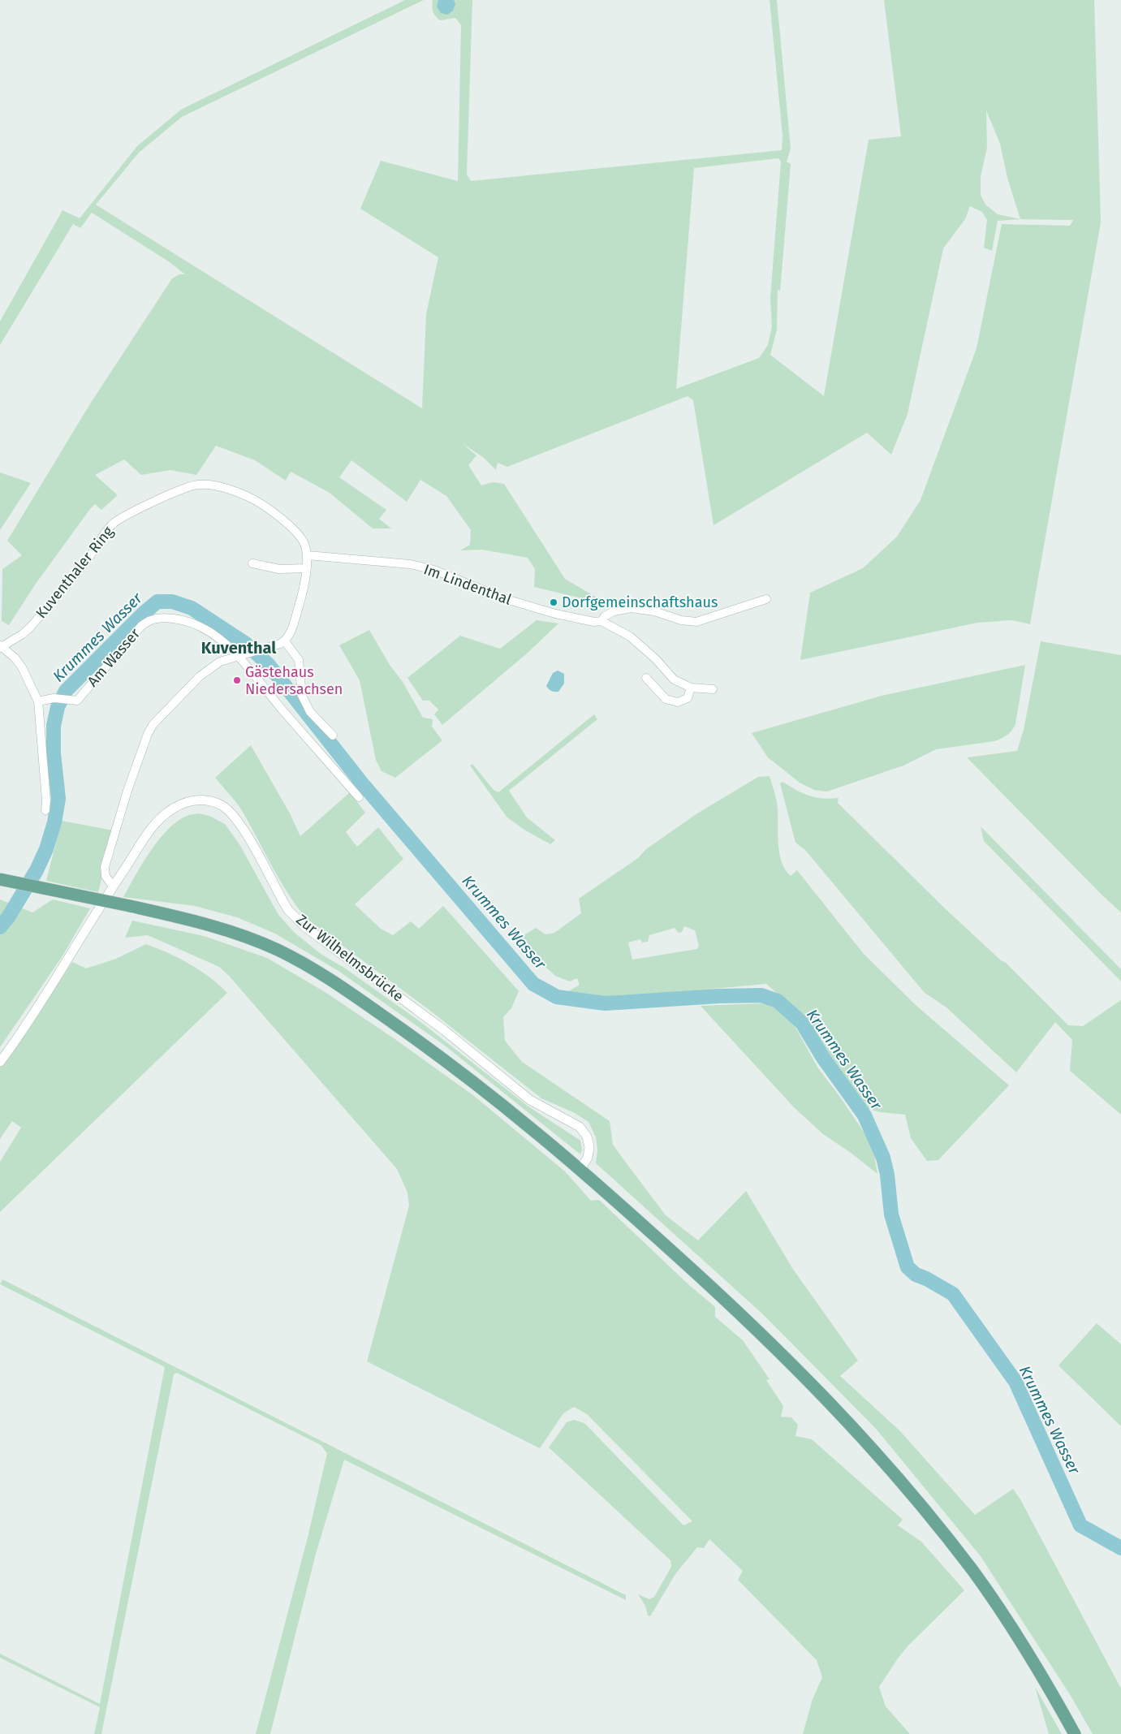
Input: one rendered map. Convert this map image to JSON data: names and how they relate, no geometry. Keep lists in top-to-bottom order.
{
  "streets": {
    "street": [
      "Kuventhaler Ring",
      "Im Lindenthal",
      "Am Wasser",
      "Zur Wilhelmsbrücke"
    ]
  },
  "crossings": [
    ["Kuventhaler Ring", "Im Lindenthal"]
  ],
  "districts": ["Kuventhal"],
  "water": ["Krummes Wasser"],
  "places": ["Dorfgemeinschaftshaus", "Gästehaus Niedersachsen"]
}
